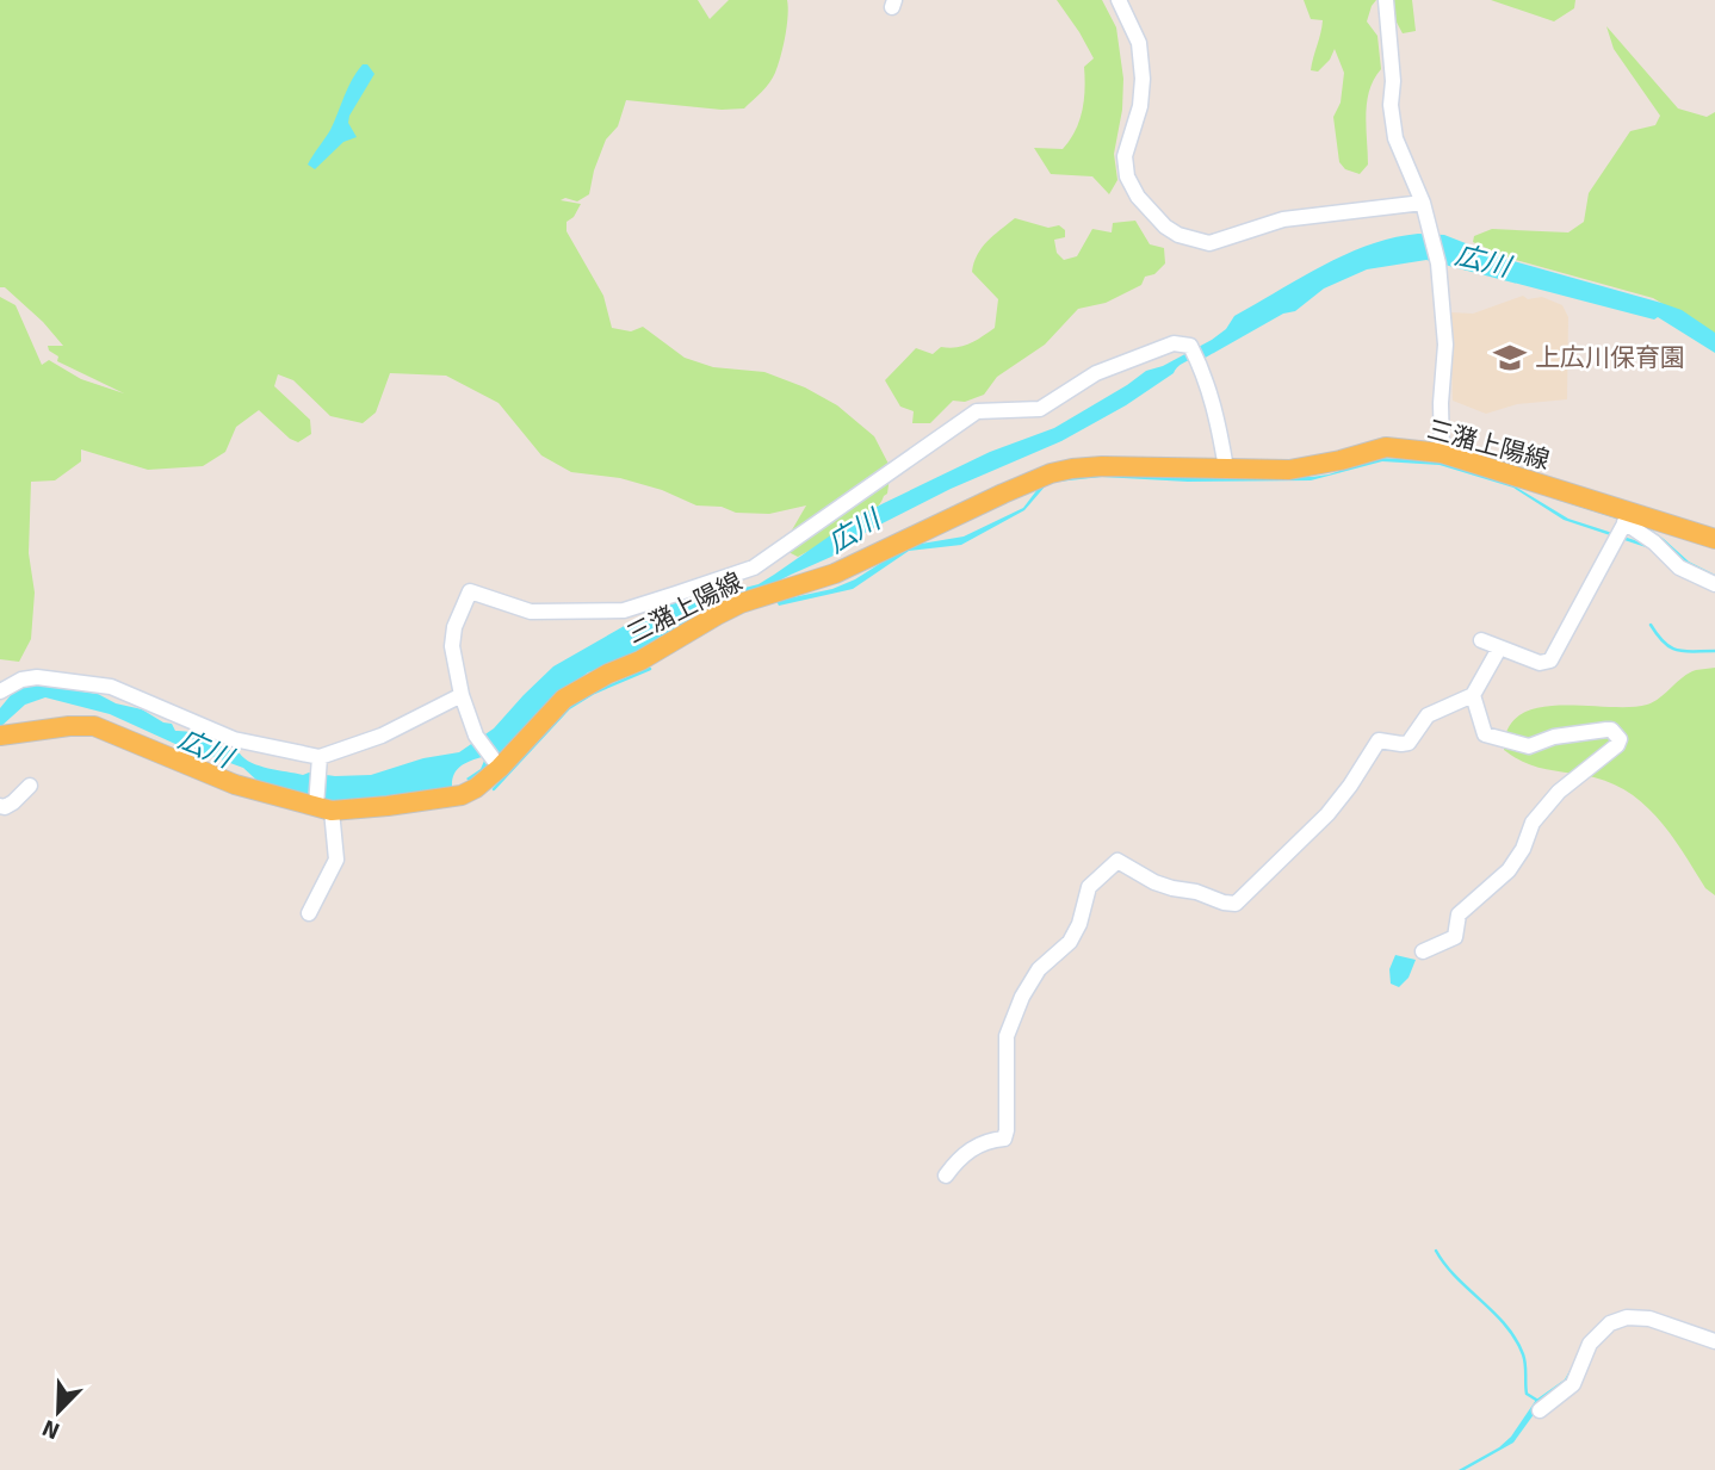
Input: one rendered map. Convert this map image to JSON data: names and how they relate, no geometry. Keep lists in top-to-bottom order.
{
  "streets": {
    "main road": ["三潴上陽線"]
  },
  "water": ["広川"],
  "places": {
    "school or university": ["上広川保育園"]
  },
  "north": "bottom left"
}
